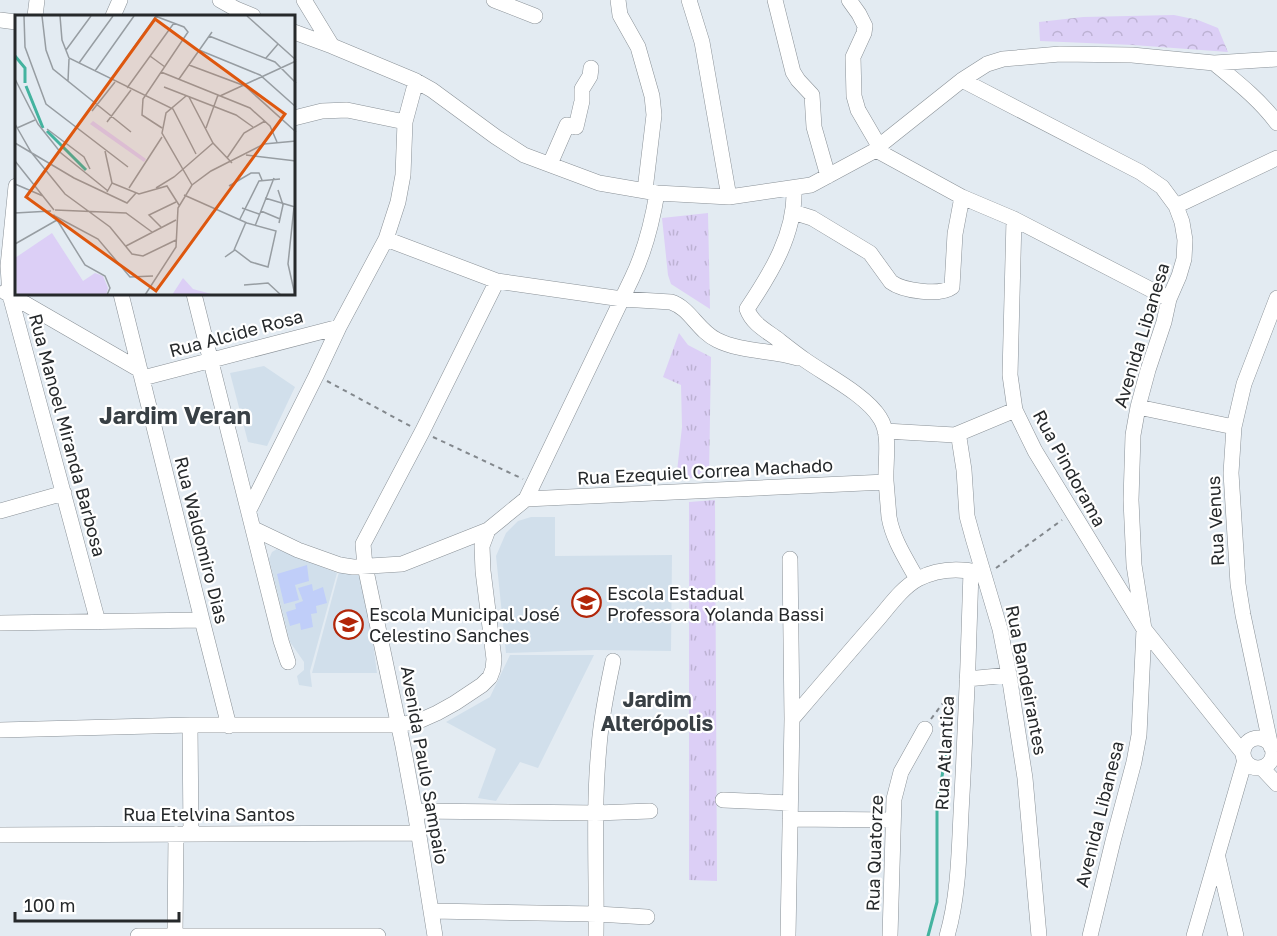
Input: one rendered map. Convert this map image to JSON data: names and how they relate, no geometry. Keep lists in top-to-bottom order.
{
  "streets": {
    "street": [
      "Rua Alcide Rosa",
      "Avenida Libanesa",
      "Rua Manoel Miranda Barbosa",
      "Rua Pindorama",
      "Rua Ezequiel Correa Machado",
      "Rua Venus",
      "Rua Waldomiro Dias",
      "Rua Bandeirantes",
      "Rua Atlantica",
      "Avenida Paulo Sampaio",
      "Rua Etelvina Santos",
      "Rua Quatorze"
    ]
  },
  "crossings": [
    ["Rua Alcide Rosa", "Rua Waldomiro Dias"],
    ["Avenida Libanesa", "Rua Pindorama"],
    ["Rua Pindorama", "Rua Venus"],
    ["Rua Bandeirantes", "Rua Atlantica"],
    ["Avenida Paulo Sampaio", "Rua Etelvina Santos"]
  ],
  "districts": ["Jardim Veran", "Jardim Alterópolis"],
  "places": {
    "school or university": ["Escola Estadual Professora Yolanda Bassi", "Escola Municipal José Celestino Sanches"]
  },
  "scale_bar": "100 m"
}
